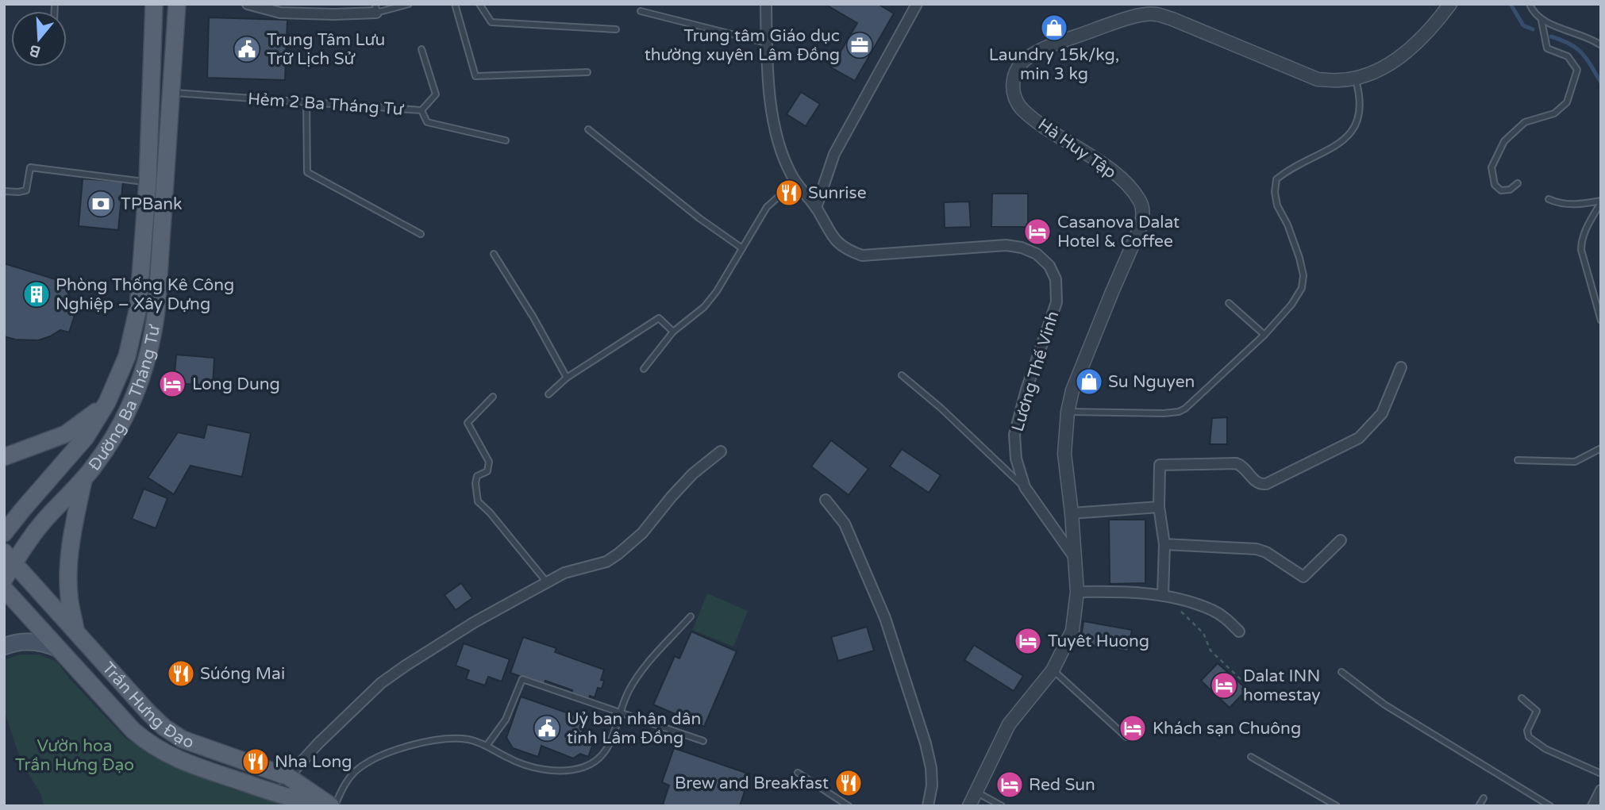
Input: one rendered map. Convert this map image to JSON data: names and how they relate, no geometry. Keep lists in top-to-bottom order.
{
  "streets": {
    "main road": ["Đường Ba Tháng Tư", "Trần Hưng Đạo"],
    "street": ["Hà Huy Tập", "Lương Thế Vinh"],
    "lane": ["Hẻm 2 Ba Tháng Tư"]
  },
  "crossings": [
    ["Hẻm 2 Ba Tháng Tư", "Đường Ba Tháng Tư"],
    ["Hà Huy Tập", "Lương Thế Vinh"],
    ["Đường Ba Tháng Tư", "Trần Hưng Đạo"]
  ],
  "parks": ["Vườn hoa Trần Hưng Đạo"],
  "places": {
    "shop": ["Laundry 15k/kg, min 3 kg", "Su Nguyen"],
    "office": ["Trung tâm Giáo dục thường xuyên Lâm Đồng"],
    "public building": ["Trung Tâm Lưu Trữ Lịch Sử", "Uỷ ban nhân dân tỉnh Lâm Đồng"],
    "restaurant": [
      "Sunrise",
      "Súóng Mai",
      "Nha Long",
      "Brew and Breakfast"
    ],
    "bank": ["TPBank"],
    "hotel": [
      "Casanova Dalat Hotel & Coffee",
      "Long Dung",
      "Tuyêt Huong",
      "Dalat INN homestay",
      "Khách sạn Chuông",
      "Red Sun"
    ],
    "building": ["Phòng Thống Kê Công Nghiệp – Xây Dựng"]
  },
  "north": "bottom"
}
